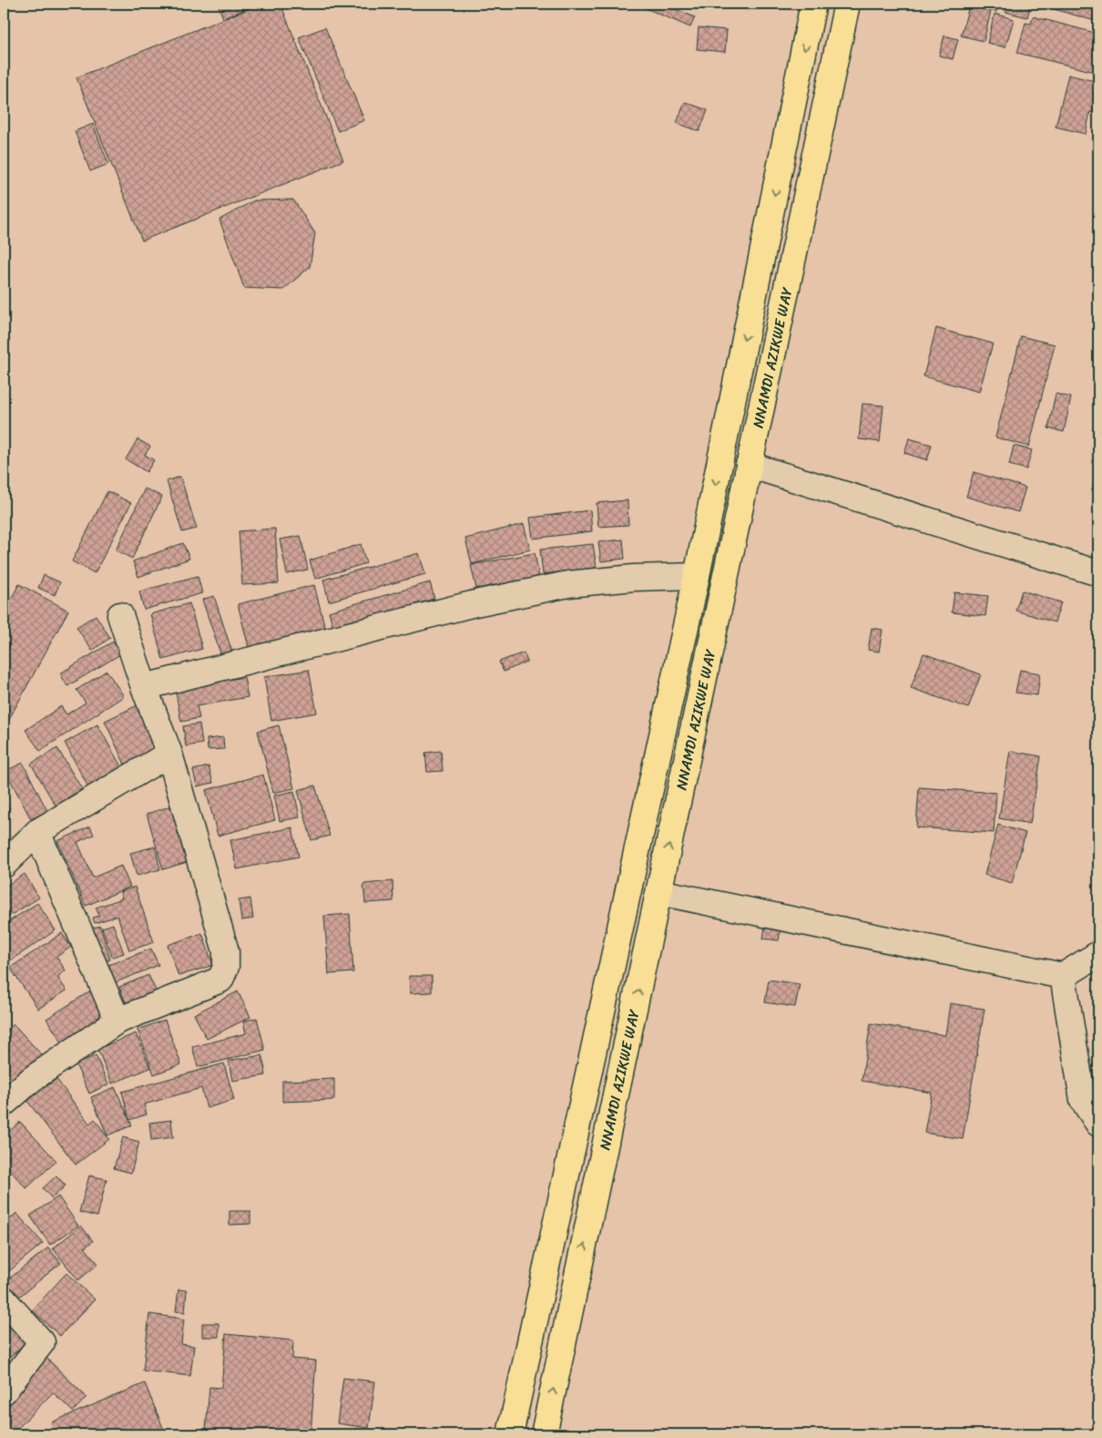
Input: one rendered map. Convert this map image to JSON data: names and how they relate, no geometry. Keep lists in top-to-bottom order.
{
  "streets": {
    "highway": ["NNAMDI AZIKWE WAY"]
  }
}
